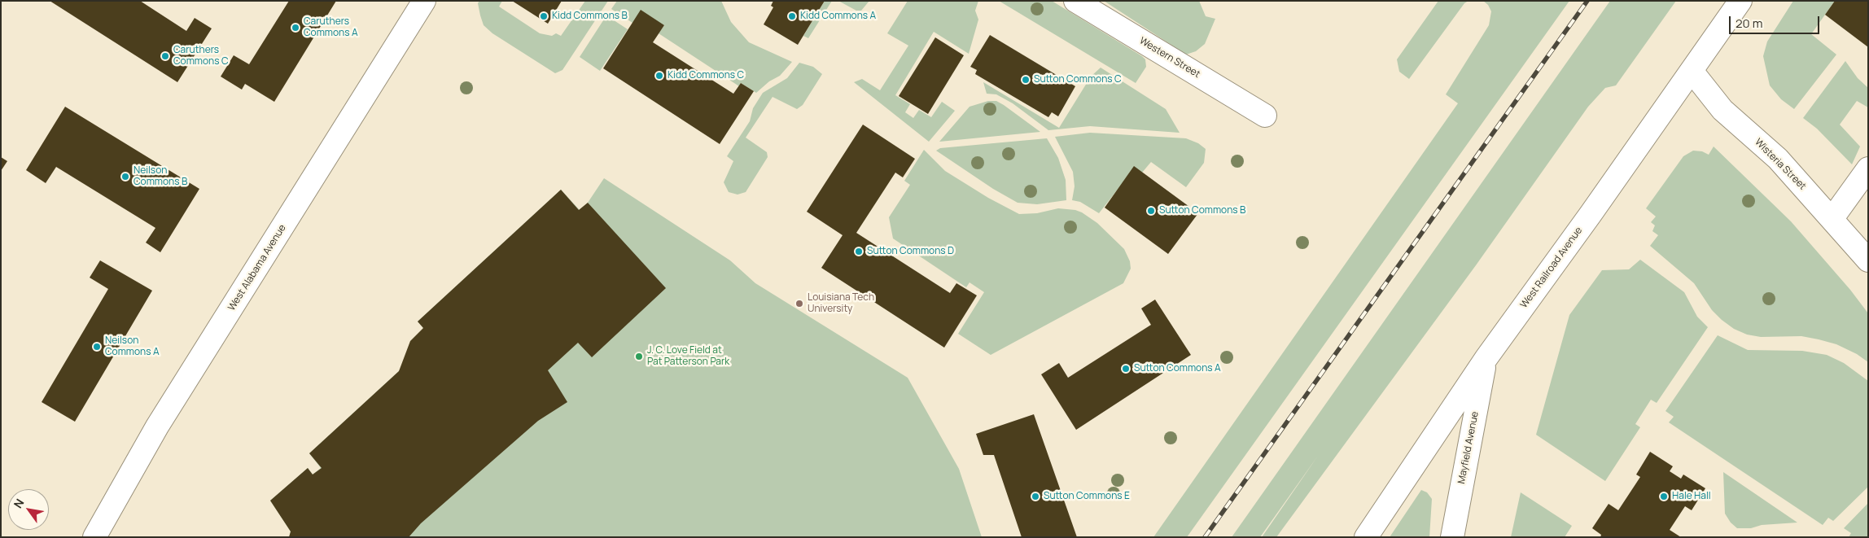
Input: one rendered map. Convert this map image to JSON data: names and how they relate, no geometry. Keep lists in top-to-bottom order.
{
  "streets": {
    "street": [
      "Western Street",
      "Wisteria Street",
      "West Alabama Avenue",
      "West Railroad Avenue",
      "Mayfield Avenue"
    ]
  },
  "crossings": [
    ["Wisteria Street", "West Railroad Avenue"],
    ["West Railroad Avenue", "Mayfield Avenue"]
  ],
  "places": [
    "Kidd Commons B",
    "Kidd Commons A",
    "Caruthers Commons A",
    "Caruthers Commons C",
    "Kidd Commons C",
    "Sutton Commons C",
    "Neilson Commons B",
    "Sutton Commons B",
    "Sutton Commons D",
    "Louisiana Tech University",
    "Neilson Commons A",
    "J. C. Love Field at Pat Patterson Park",
    "Sutton Commons A",
    "Sutton Commons E",
    "Hale Hall"
  ],
  "scale_bar": "20 m",
  "north": "top left"
}
